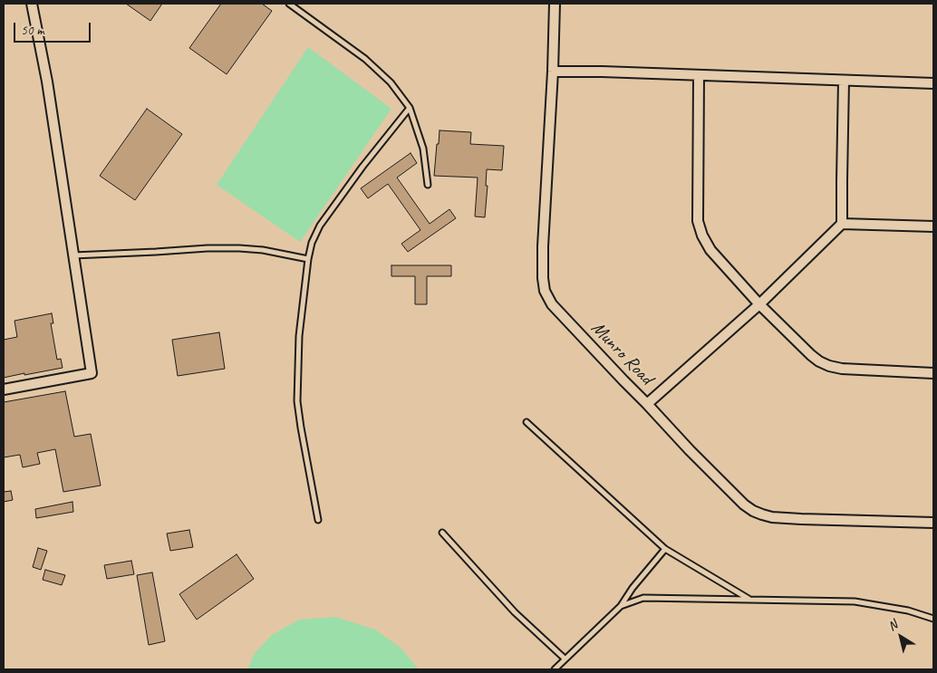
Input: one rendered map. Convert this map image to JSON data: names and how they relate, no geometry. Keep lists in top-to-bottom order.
{
  "streets": {
    "street": ["Munro Road"]
  },
  "scale_bar": "50 m",
  "north": "top left"
}
